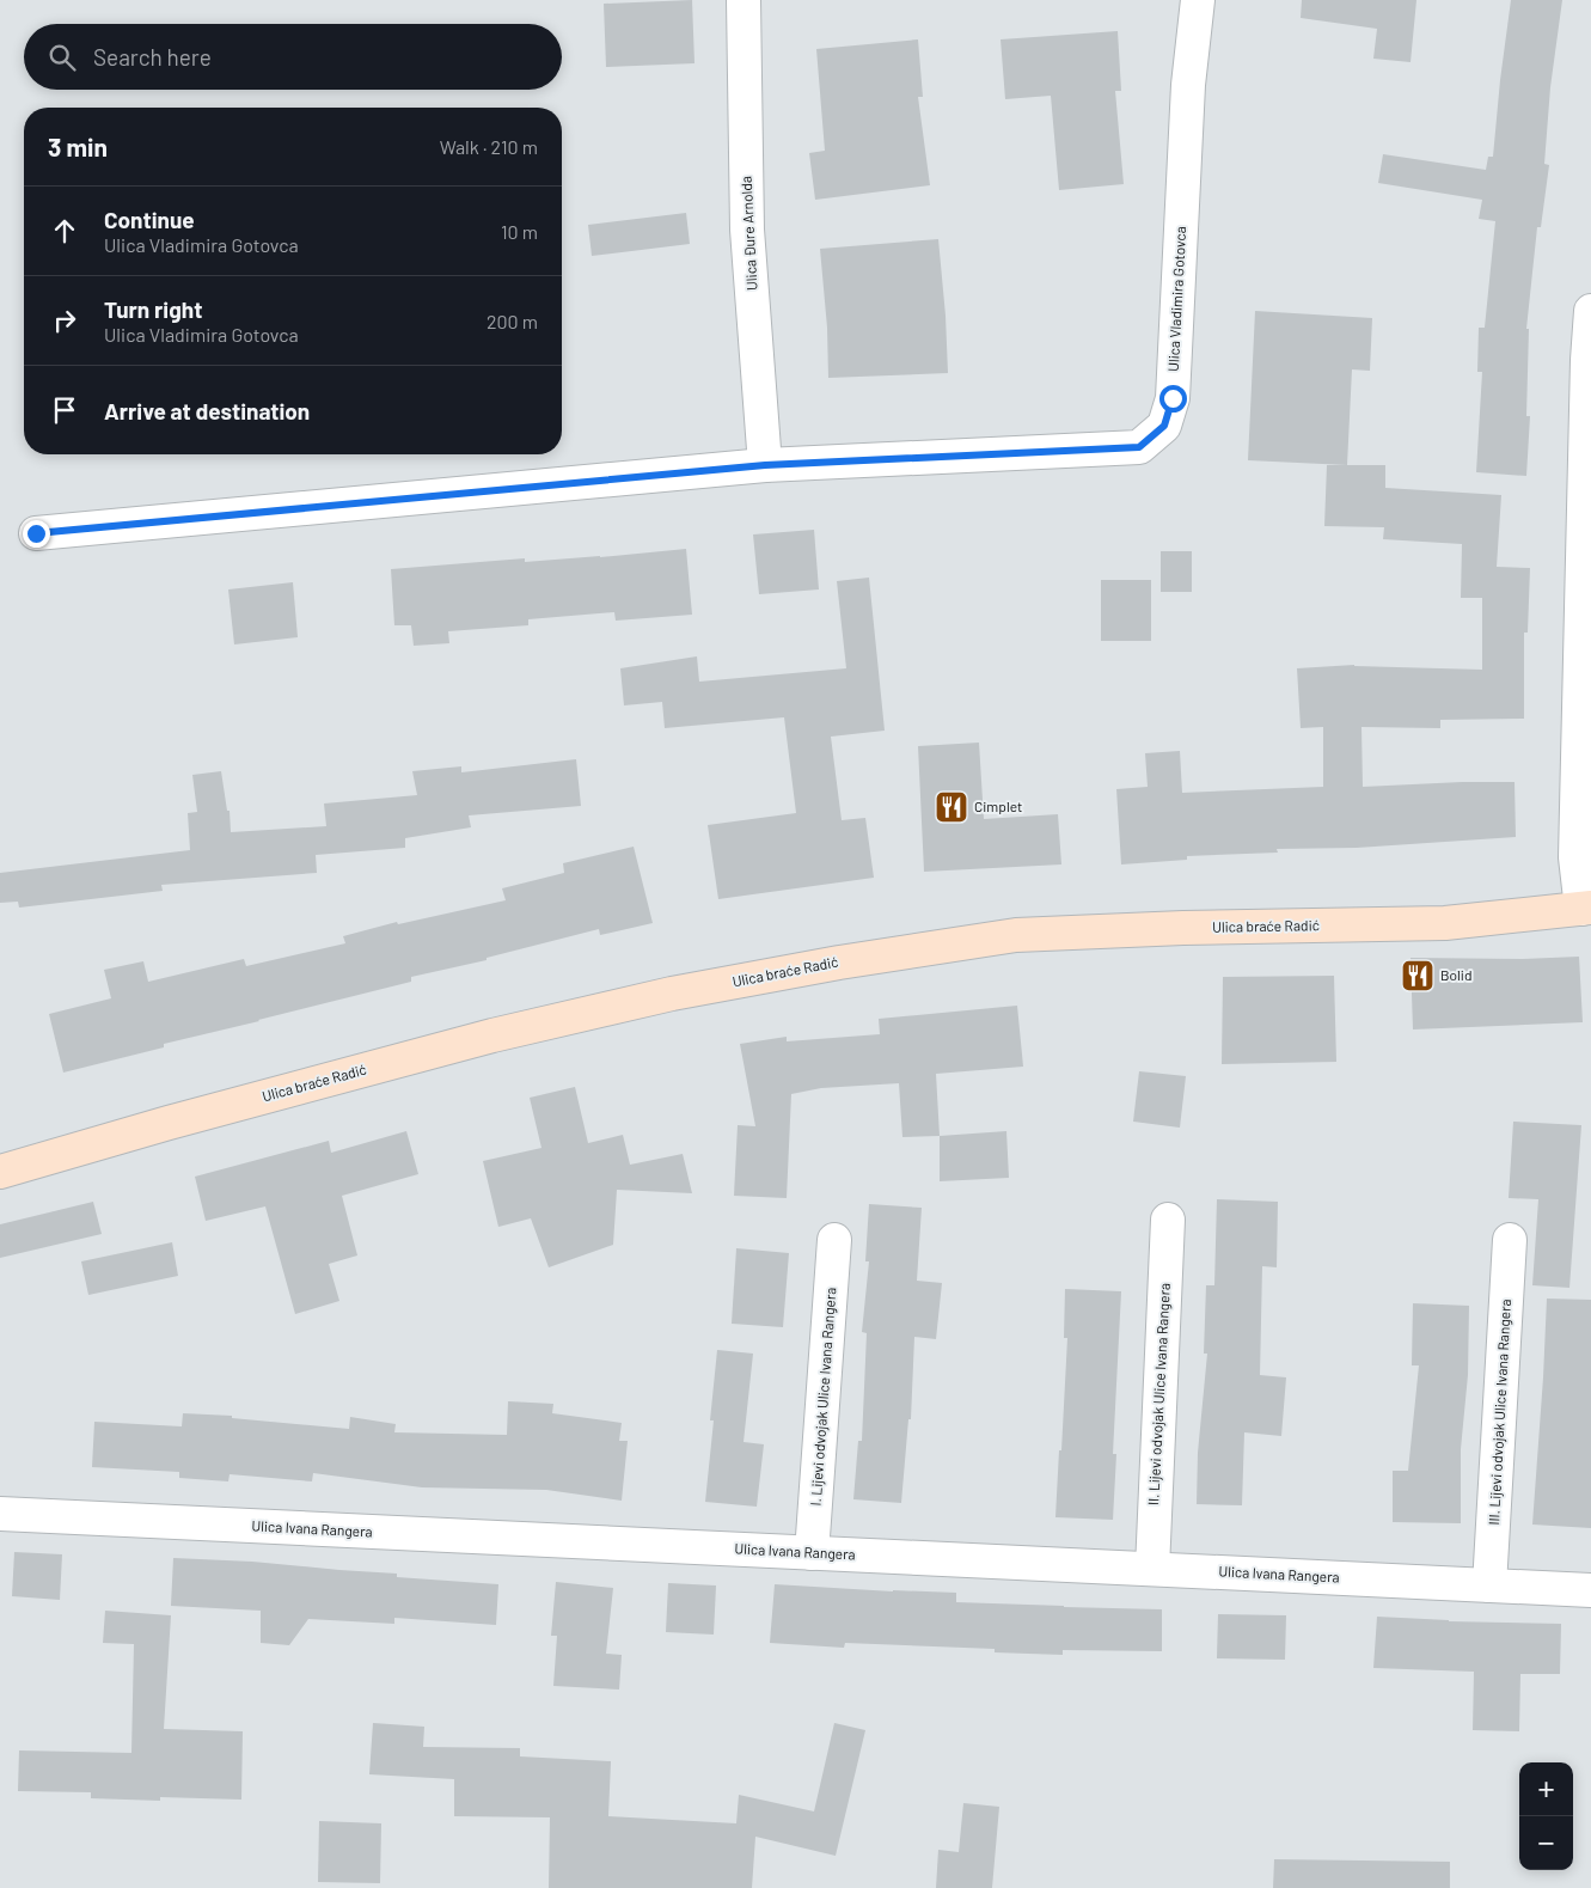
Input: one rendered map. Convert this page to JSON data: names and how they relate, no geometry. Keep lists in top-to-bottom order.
{
  "streets": {
    "main road": ["Ulica braće Radić"],
    "street": [
      "Ulica Đure Arnolda",
      "Ulica Vladimira Gotovca",
      "II. Lijevi odvojak Ulice Ivana Rangera",
      "I. Lijevi odvojak Ulice Ivana Rangera",
      "III. Lijevi odvojak Ulice Ivana Rangera",
      "Ulica Ivana Rangera"
    ]
  },
  "crossings": [
    ["Ulica Đure Arnolda", "Ulica Vladimira Gotovca"],
    ["II. Lijevi odvojak Ulice Ivana Rangera", "Ulica Ivana Rangera"],
    ["I. Lijevi odvojak Ulice Ivana Rangera", "Ulica Ivana Rangera"],
    ["III. Lijevi odvojak Ulice Ivana Rangera", "Ulica Ivana Rangera"]
  ],
  "places": {
    "restaurant": ["Cimplet", "Bolid"]
  },
  "page": {
    "search": "Search here",
    "heading": ["3 min", "Walk · 210 m"],
    "list": [
      ["Continue", "Ulica Vladimira Gotovca", "10 m"],
      ["Turn right", "Ulica Vladimira Gotovca", "200 m"],
      "Arrive at destination"
    ],
    "map_buttons": ["+", "−"]
  }
}
